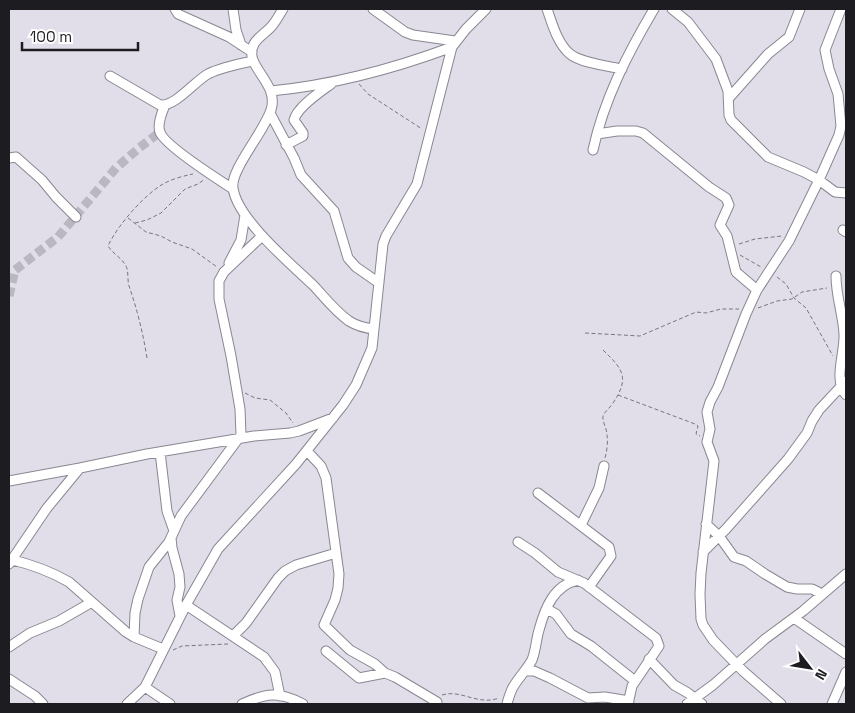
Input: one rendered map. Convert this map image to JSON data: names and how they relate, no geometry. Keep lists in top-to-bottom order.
{
  "scale_bar": "100 m",
  "north": "bottom right"
}
